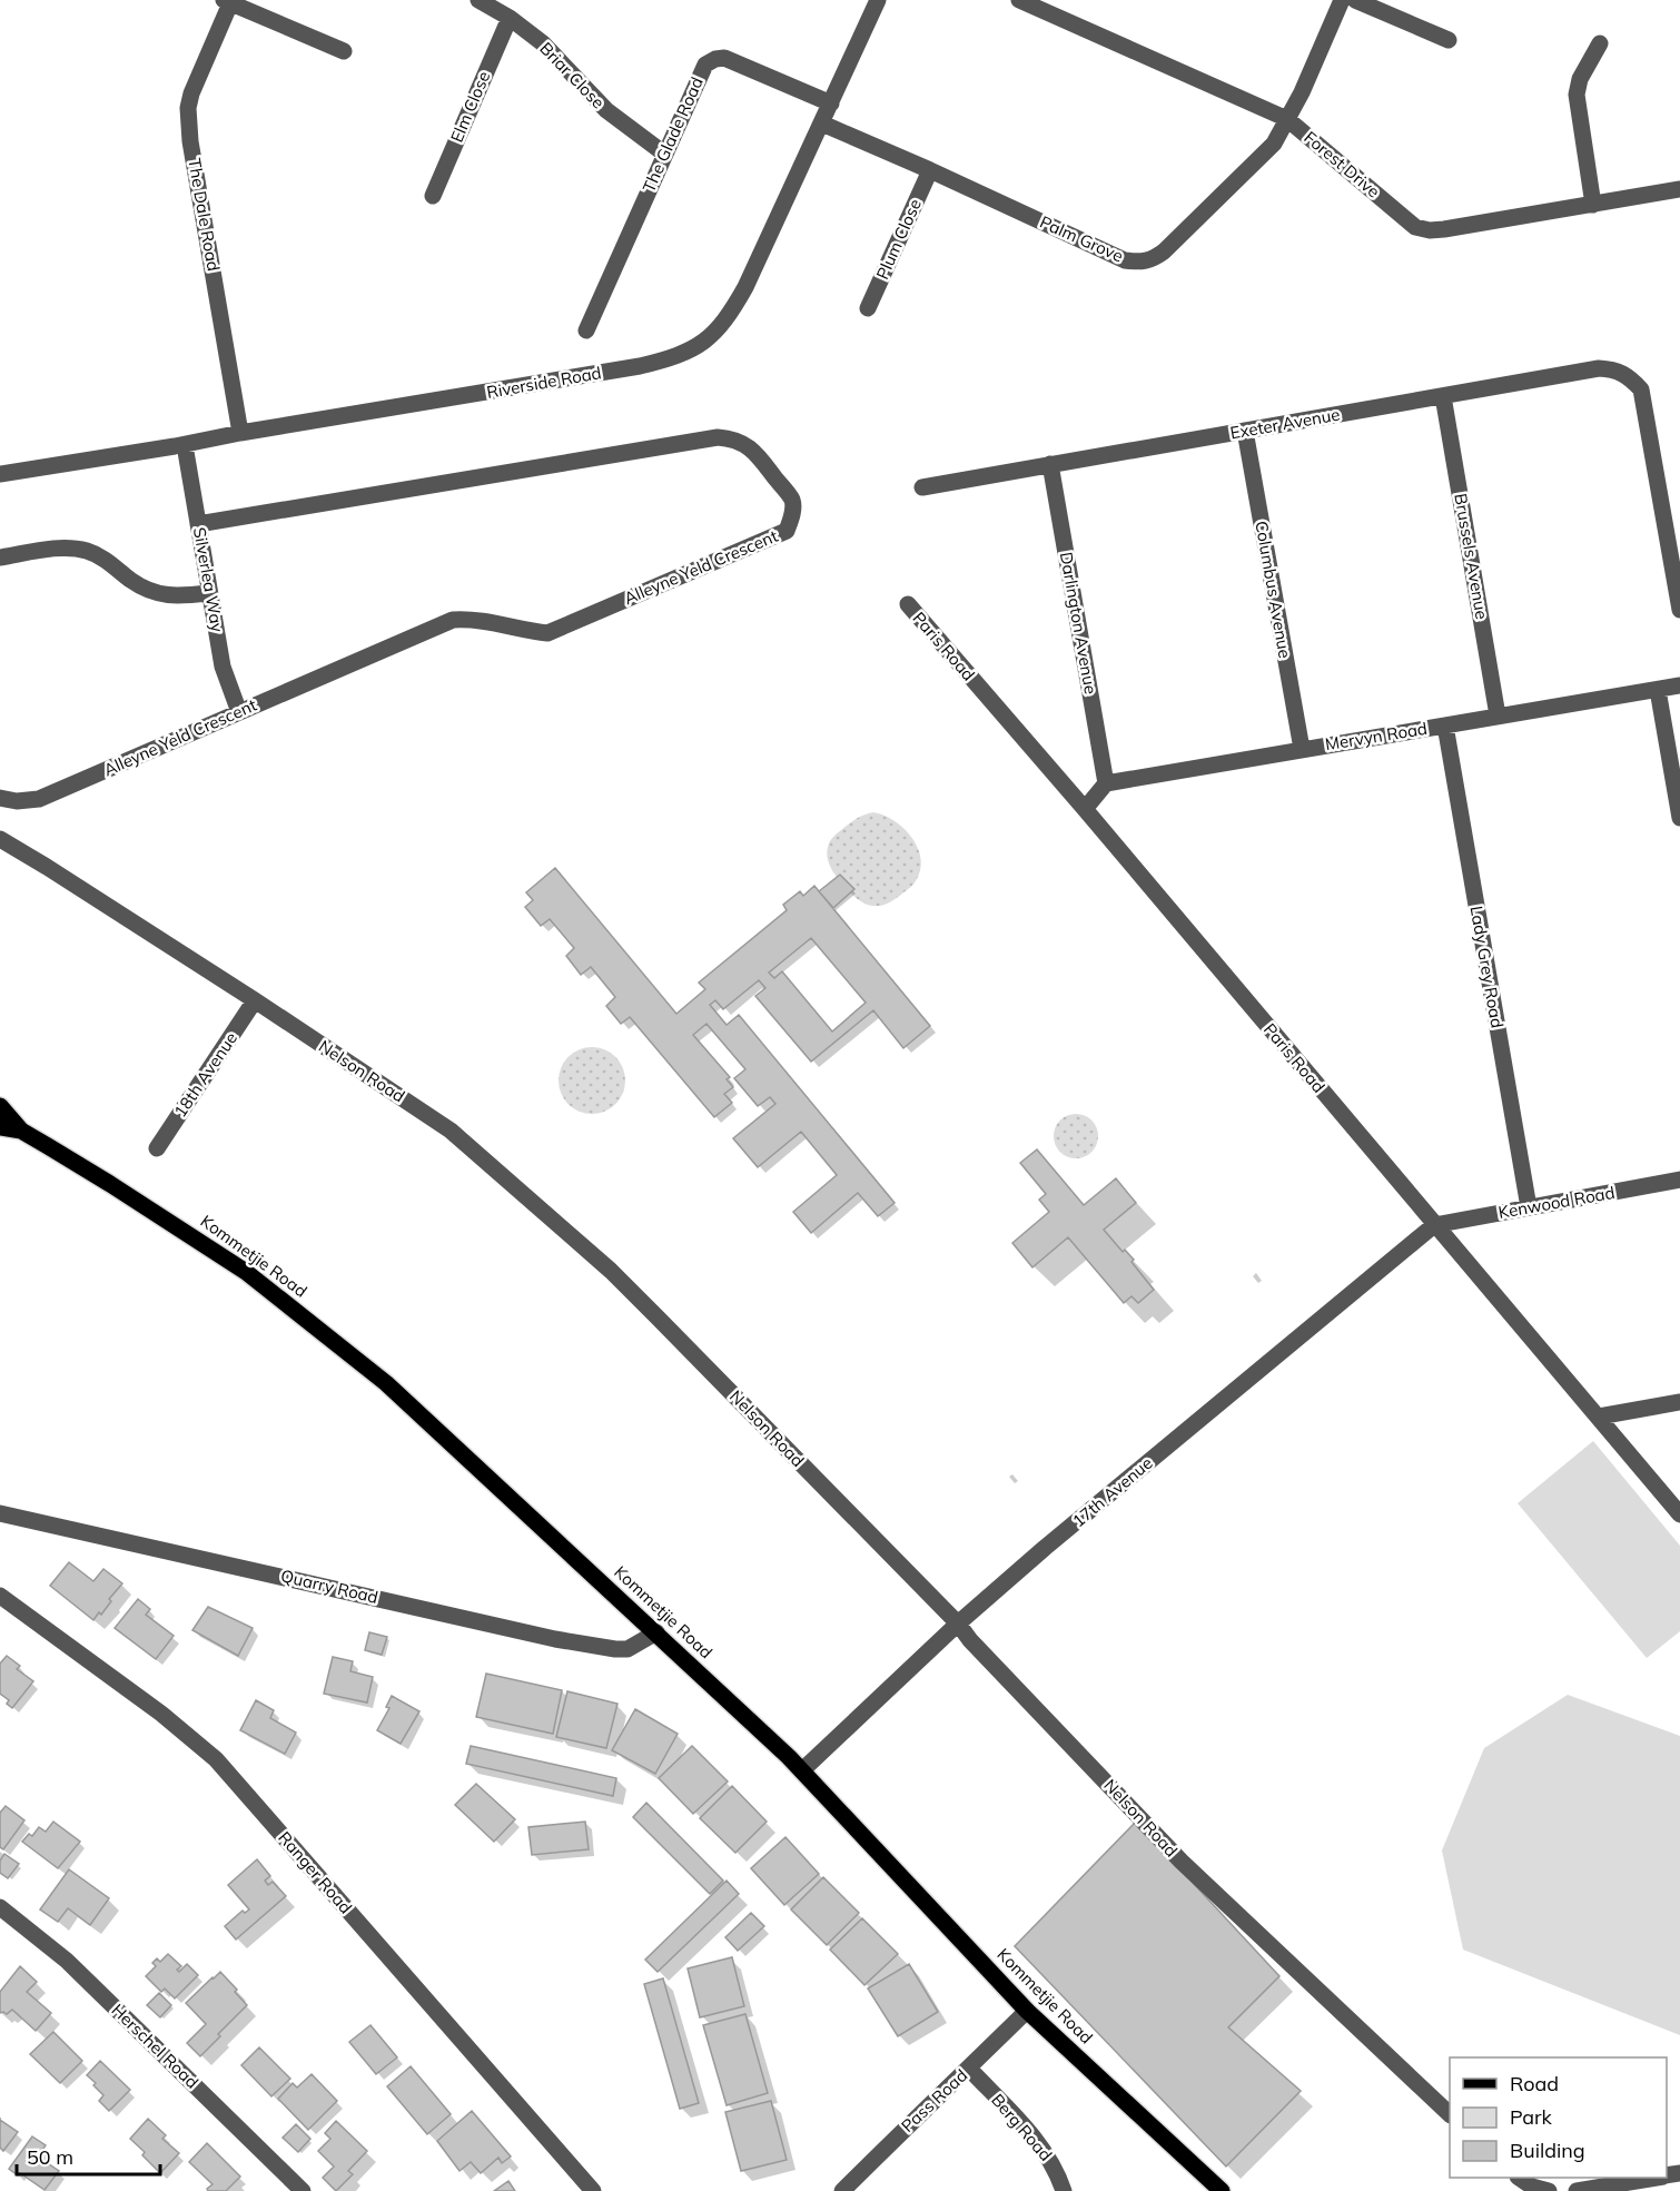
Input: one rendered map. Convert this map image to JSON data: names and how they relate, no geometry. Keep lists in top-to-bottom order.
{
  "streets": {
    "main road": ["Kommetjie Road"],
    "street": [
      "Briar Close",
      "Elm Close",
      "The Glade Road",
      "Forest Drive",
      "The Dale Road",
      "Plum Close",
      "Palm Grove",
      "Riverside Road",
      "Exeter Avenue",
      "Brussels Avenue",
      "Alleyne Yeld Crescent",
      "Silverlea Way",
      "Columbus Avenue",
      "Darlington Avenue",
      "Paris Road",
      "Mervyn Road",
      "Lady Grey Road",
      "Nelson Road",
      "18th Avenue",
      "Kenwood Road",
      "17th Avenue",
      "Quarry Road",
      "Ranger Road",
      "Herschel Road",
      "Pass Road",
      "Berg Road"
    ]
  },
  "crossings": [
    ["Briar Close", "Elm Close"],
    ["Briar Close", "The Glade Road"],
    ["The Glade Road", "Riverside Road"],
    ["Forest Drive", "Palm Grove"],
    ["The Dale Road", "Riverside Road"],
    ["Plum Close", "Palm Grove"],
    ["Palm Grove", "Riverside Road"],
    ["Riverside Road", "Silverlea Way"],
    ["Exeter Avenue", "Brussels Avenue"],
    ["Exeter Avenue", "Columbus Avenue"],
    ["Exeter Avenue", "Darlington Avenue"],
    ["Brussels Avenue", "Mervyn Road"],
    ["Alleyne Yeld Crescent", "Silverlea Way"],
    ["Columbus Avenue", "Mervyn Road"],
    ["Darlington Avenue", "Mervyn Road"],
    ["Paris Road", "Kenwood Road"],
    ["Paris Road", "17th Avenue"],
    ["Mervyn Road", "Lady Grey Road"],
    ["Lady Grey Road", "Kenwood Road"],
    ["Nelson Road", "18th Avenue"],
    ["Nelson Road", "17th Avenue"],
    ["Kenwood Road", "17th Avenue"],
    ["Kommetjie Road", "17th Avenue"],
    ["Kommetjie Road", "Quarry Road"],
    ["Kommetjie Road", "Pass Road"],
    ["Pass Road", "Berg Road"]
  ],
  "legend": ["Road", "Park", "Building"],
  "scale_bar": "50 m"
}
